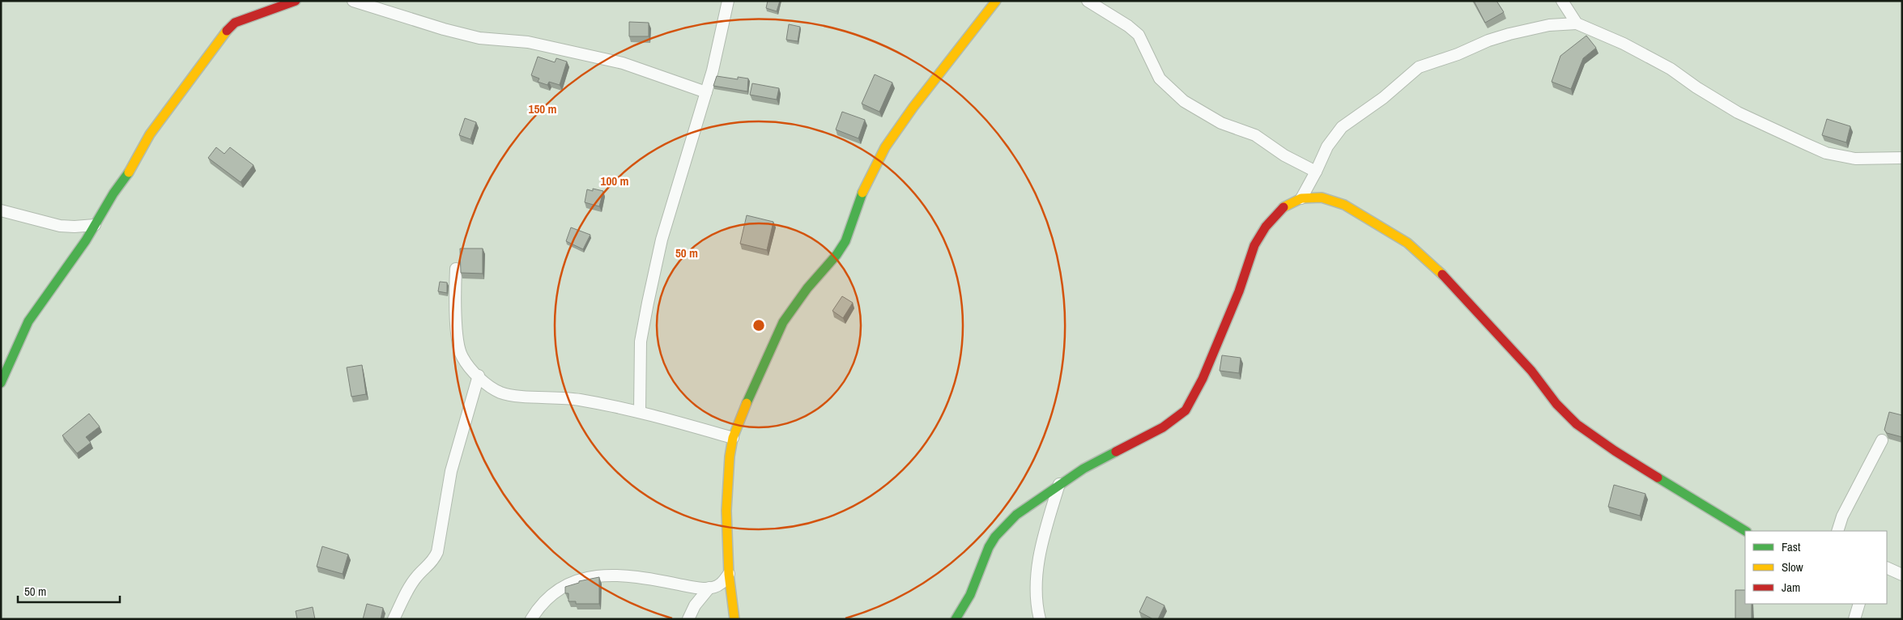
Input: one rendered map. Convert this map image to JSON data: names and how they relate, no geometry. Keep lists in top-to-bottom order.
{
  "legend": ["Fast", "Slow", "Jam"],
  "scale_bar": "50 m",
  "rings": ["150 m", "100 m", "50 m"]
}
